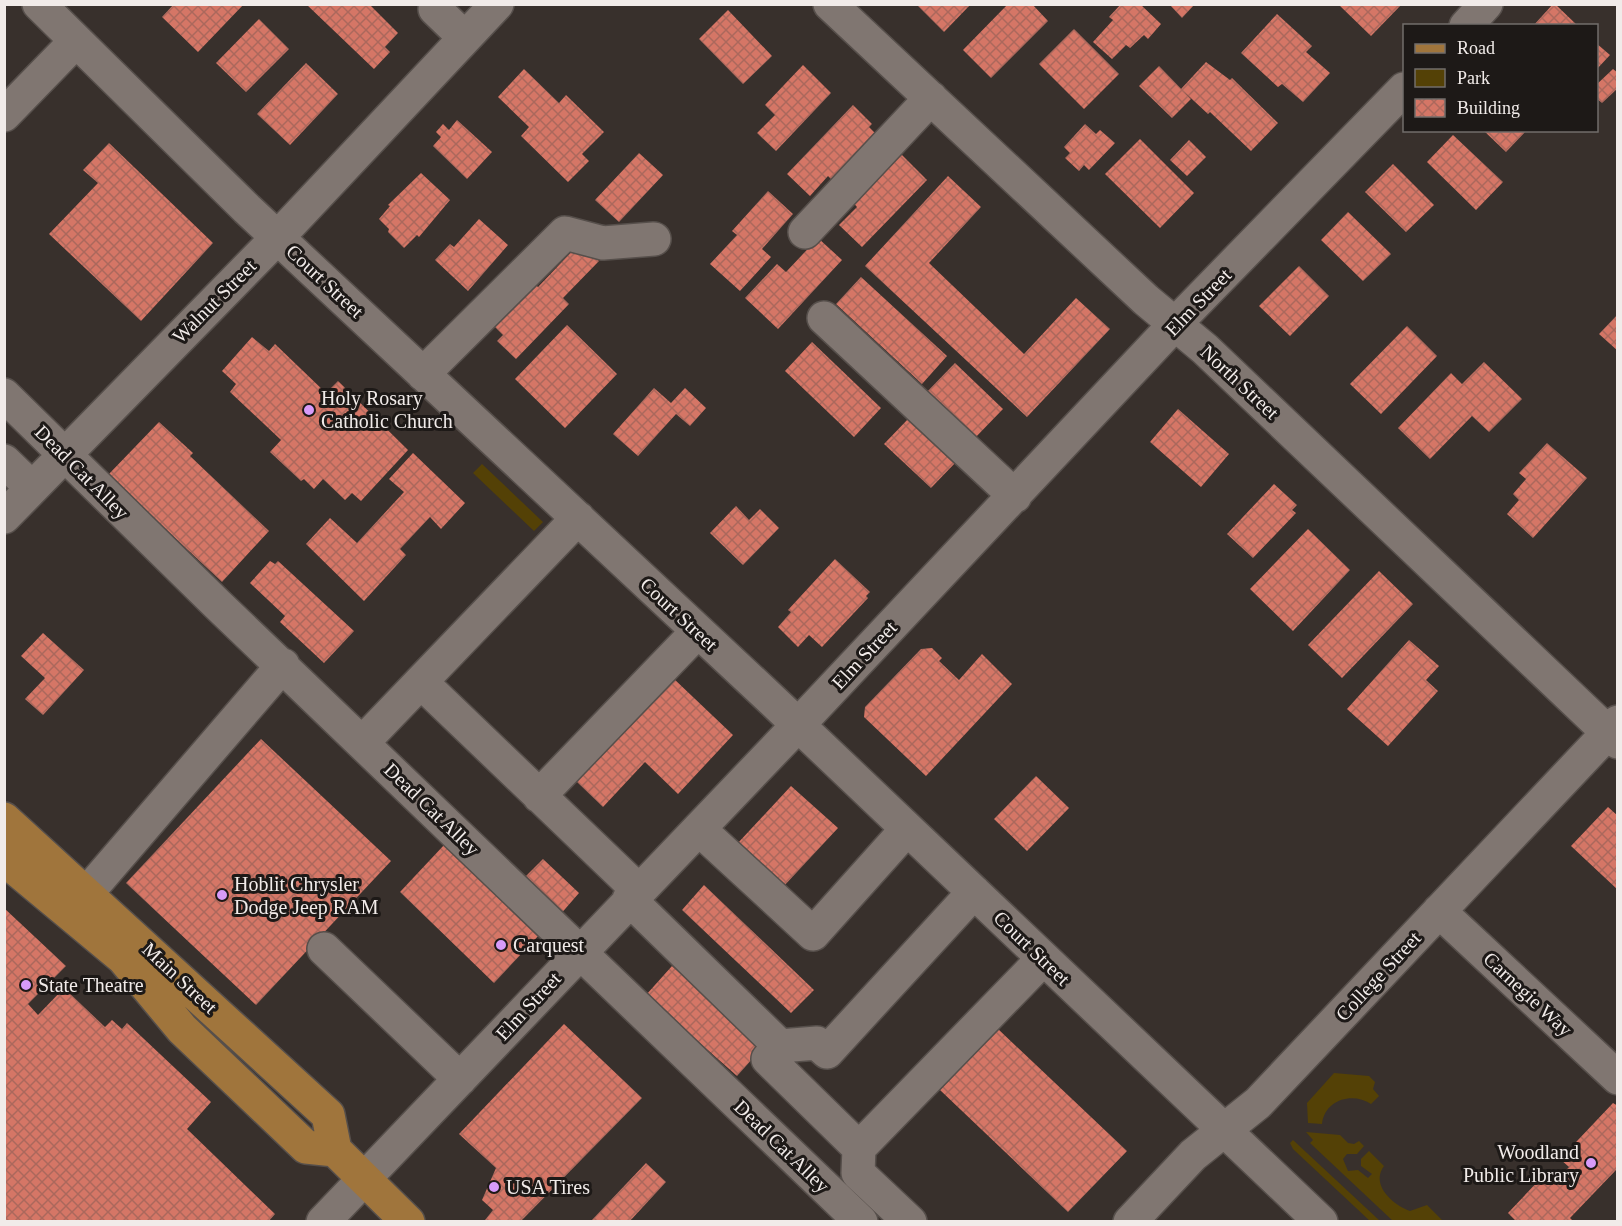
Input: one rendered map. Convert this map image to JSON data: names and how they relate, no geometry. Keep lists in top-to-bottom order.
{
  "streets": {
    "main road": ["Main Street"],
    "street": [
      "Court Street",
      "Walnut Street",
      "Elm Street",
      "North Street",
      "Dead Cat Alley",
      "College Street",
      "Carnegie Way"
    ]
  },
  "crossings": [
    ["Court Street", "Walnut Street"],
    ["Court Street", "Elm Street"],
    ["Court Street", "College Street"],
    ["Walnut Street", "Dead Cat Alley"],
    ["Elm Street", "North Street"],
    ["Elm Street", "Dead Cat Alley"],
    ["North Street", "College Street"],
    ["College Street", "Carnegie Way"]
  ],
  "places": [
    "Holy Rosary Catholic Church",
    "Hoblit Chrysler Dodge Jeep RAM",
    "Carquest",
    "State Theatre",
    "Woodland Public Library",
    "USA Tires"
  ],
  "legend": ["Road", "Park", "Building"]
}
